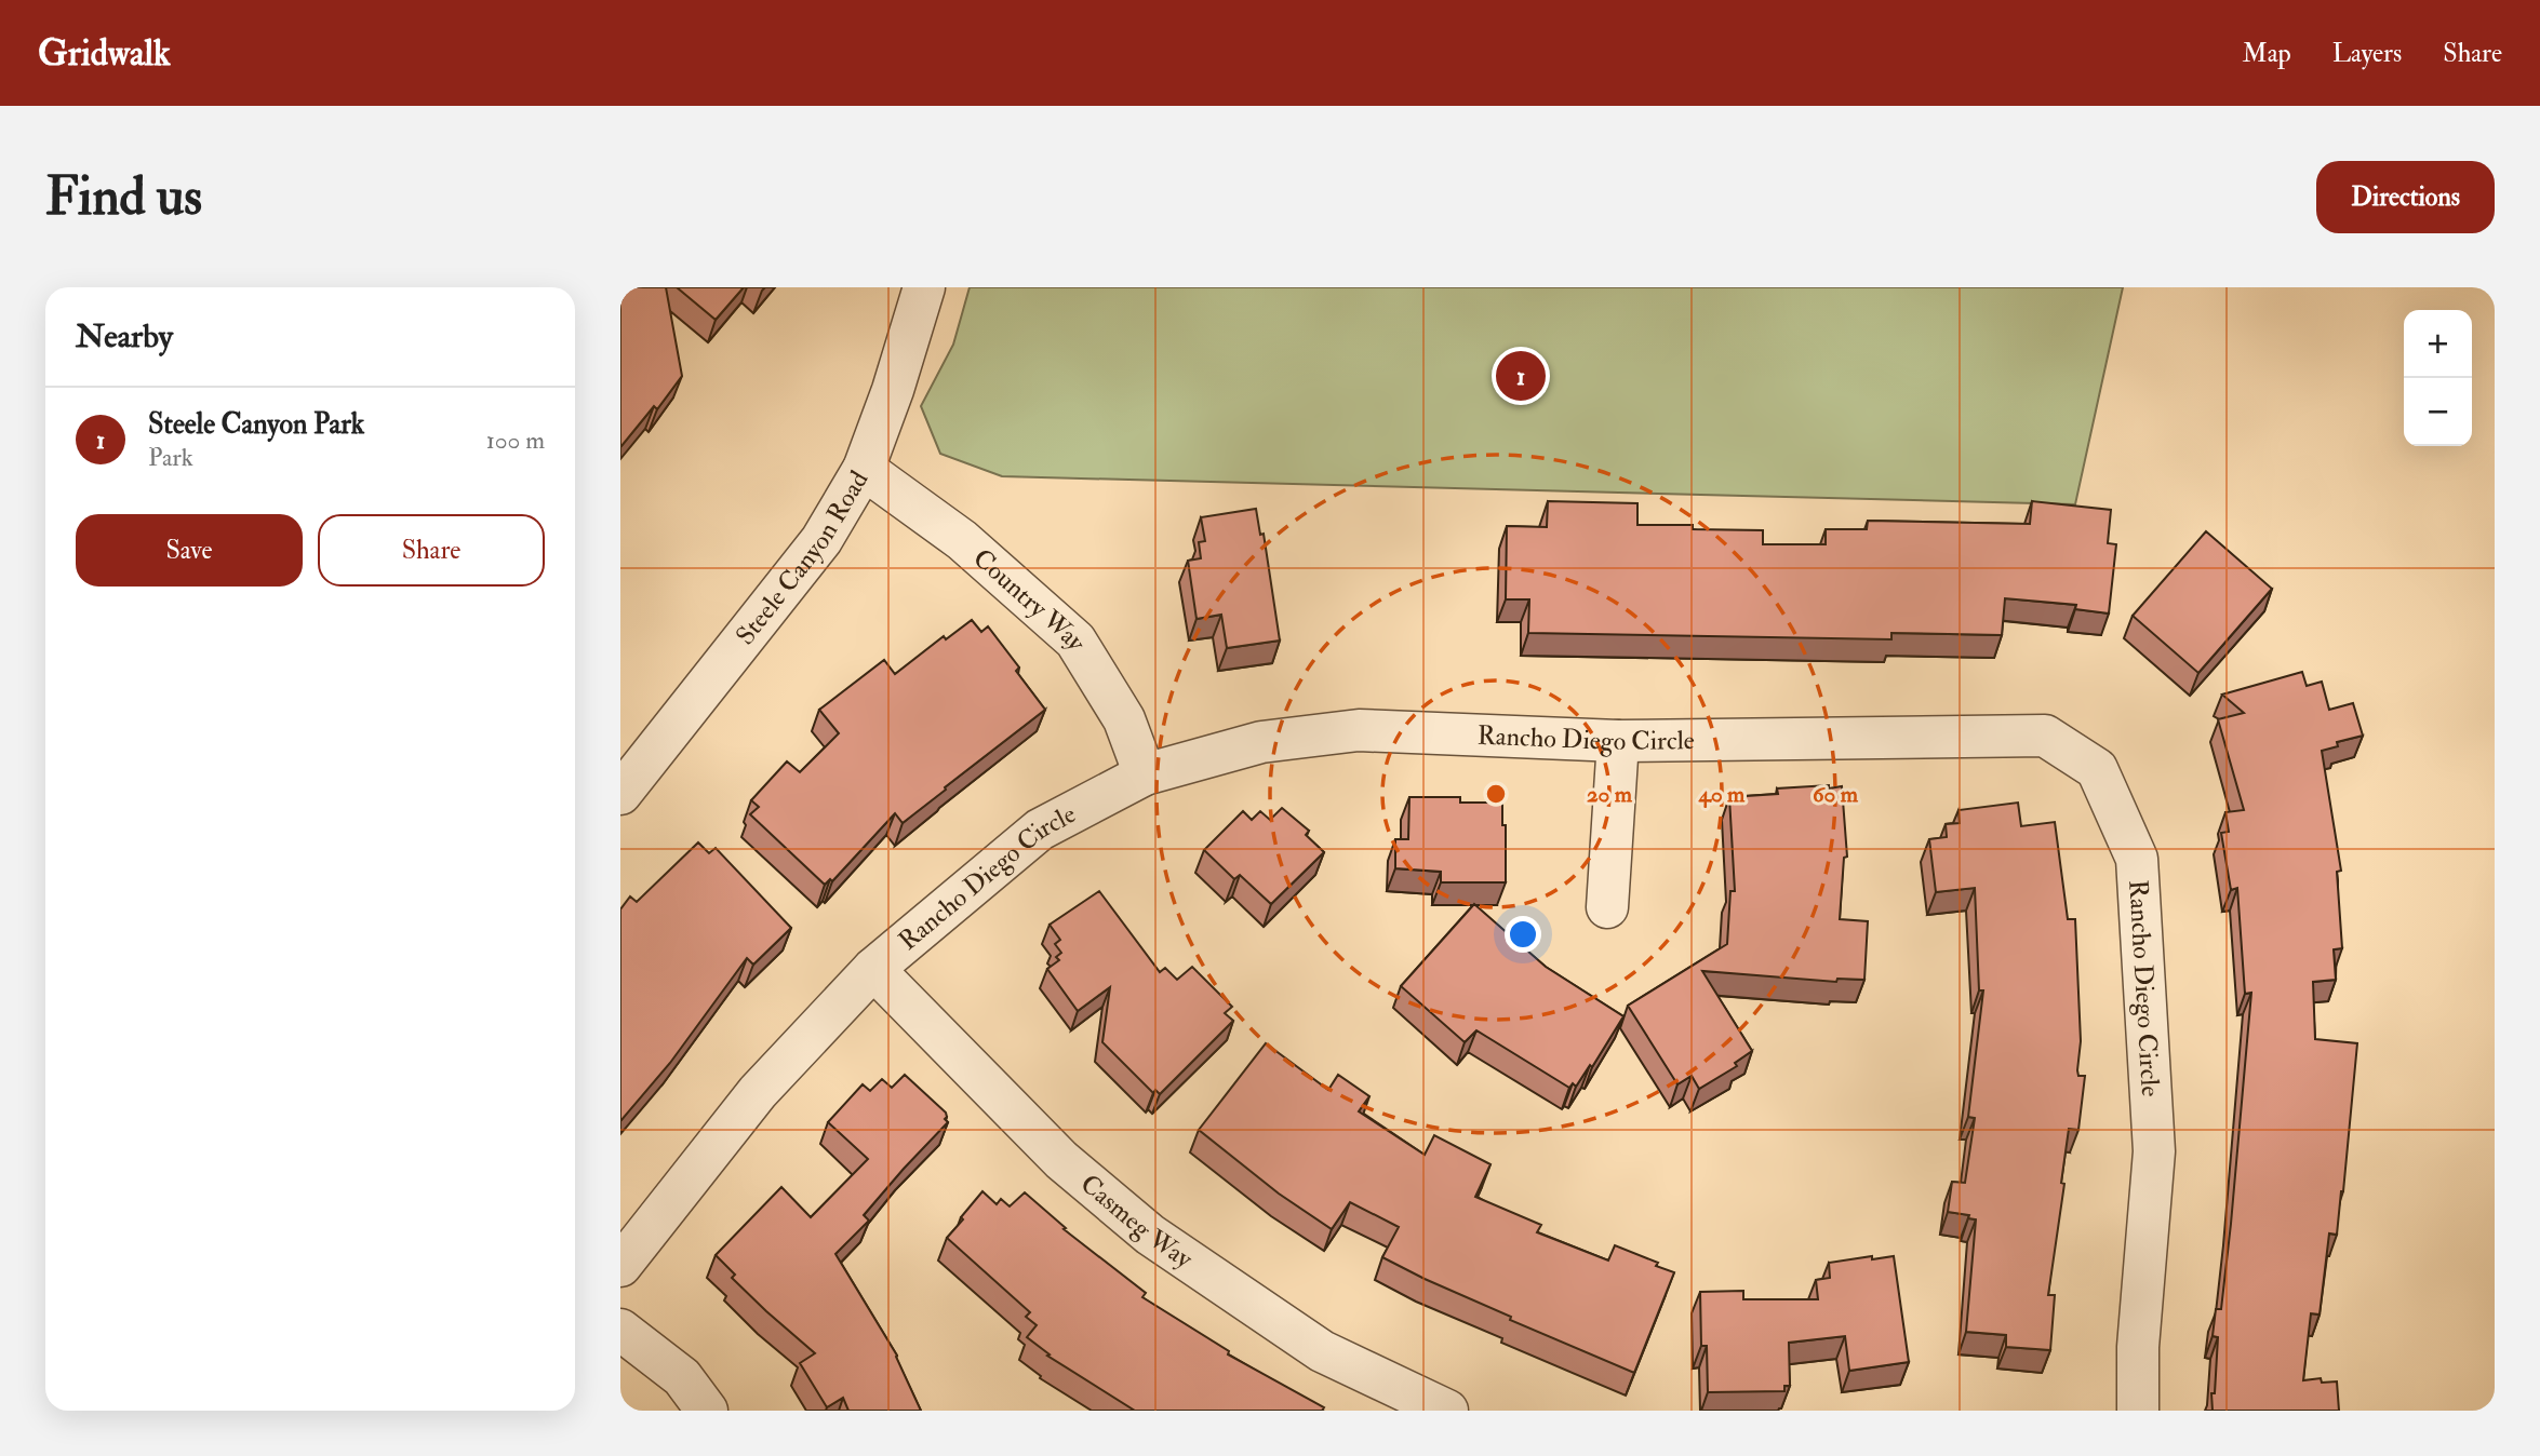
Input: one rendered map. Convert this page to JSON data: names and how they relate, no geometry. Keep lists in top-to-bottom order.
{
  "streets": {
    "street": [
      "Steele Canyon Road",
      "Country Way",
      "Rancho Diego Circle",
      "Casmeg Way"
    ]
  },
  "crossings": [
    ["Steele Canyon Road", "Country Way"],
    ["Country Way", "Rancho Diego Circle"],
    ["Rancho Diego Circle", "Casmeg Way"]
  ],
  "page": {
    "header": "Gridwalk",
    "nav": ["Map", "Layers", "Share"],
    "buttons": [
      "Directions",
      ["Save", "Share"]
    ],
    "title": "Find us",
    "heading": "Nearby",
    "map_buttons": ["+", "−"],
    "pins": "1",
    "list": [
      {
        "mark": "1",
        "name": "Steele Canyon Park",
        "note": "Park",
        "value": "100 m"
      }
    ]
  },
  "rings": ["20 m", "40 m", "60 m"]
}
